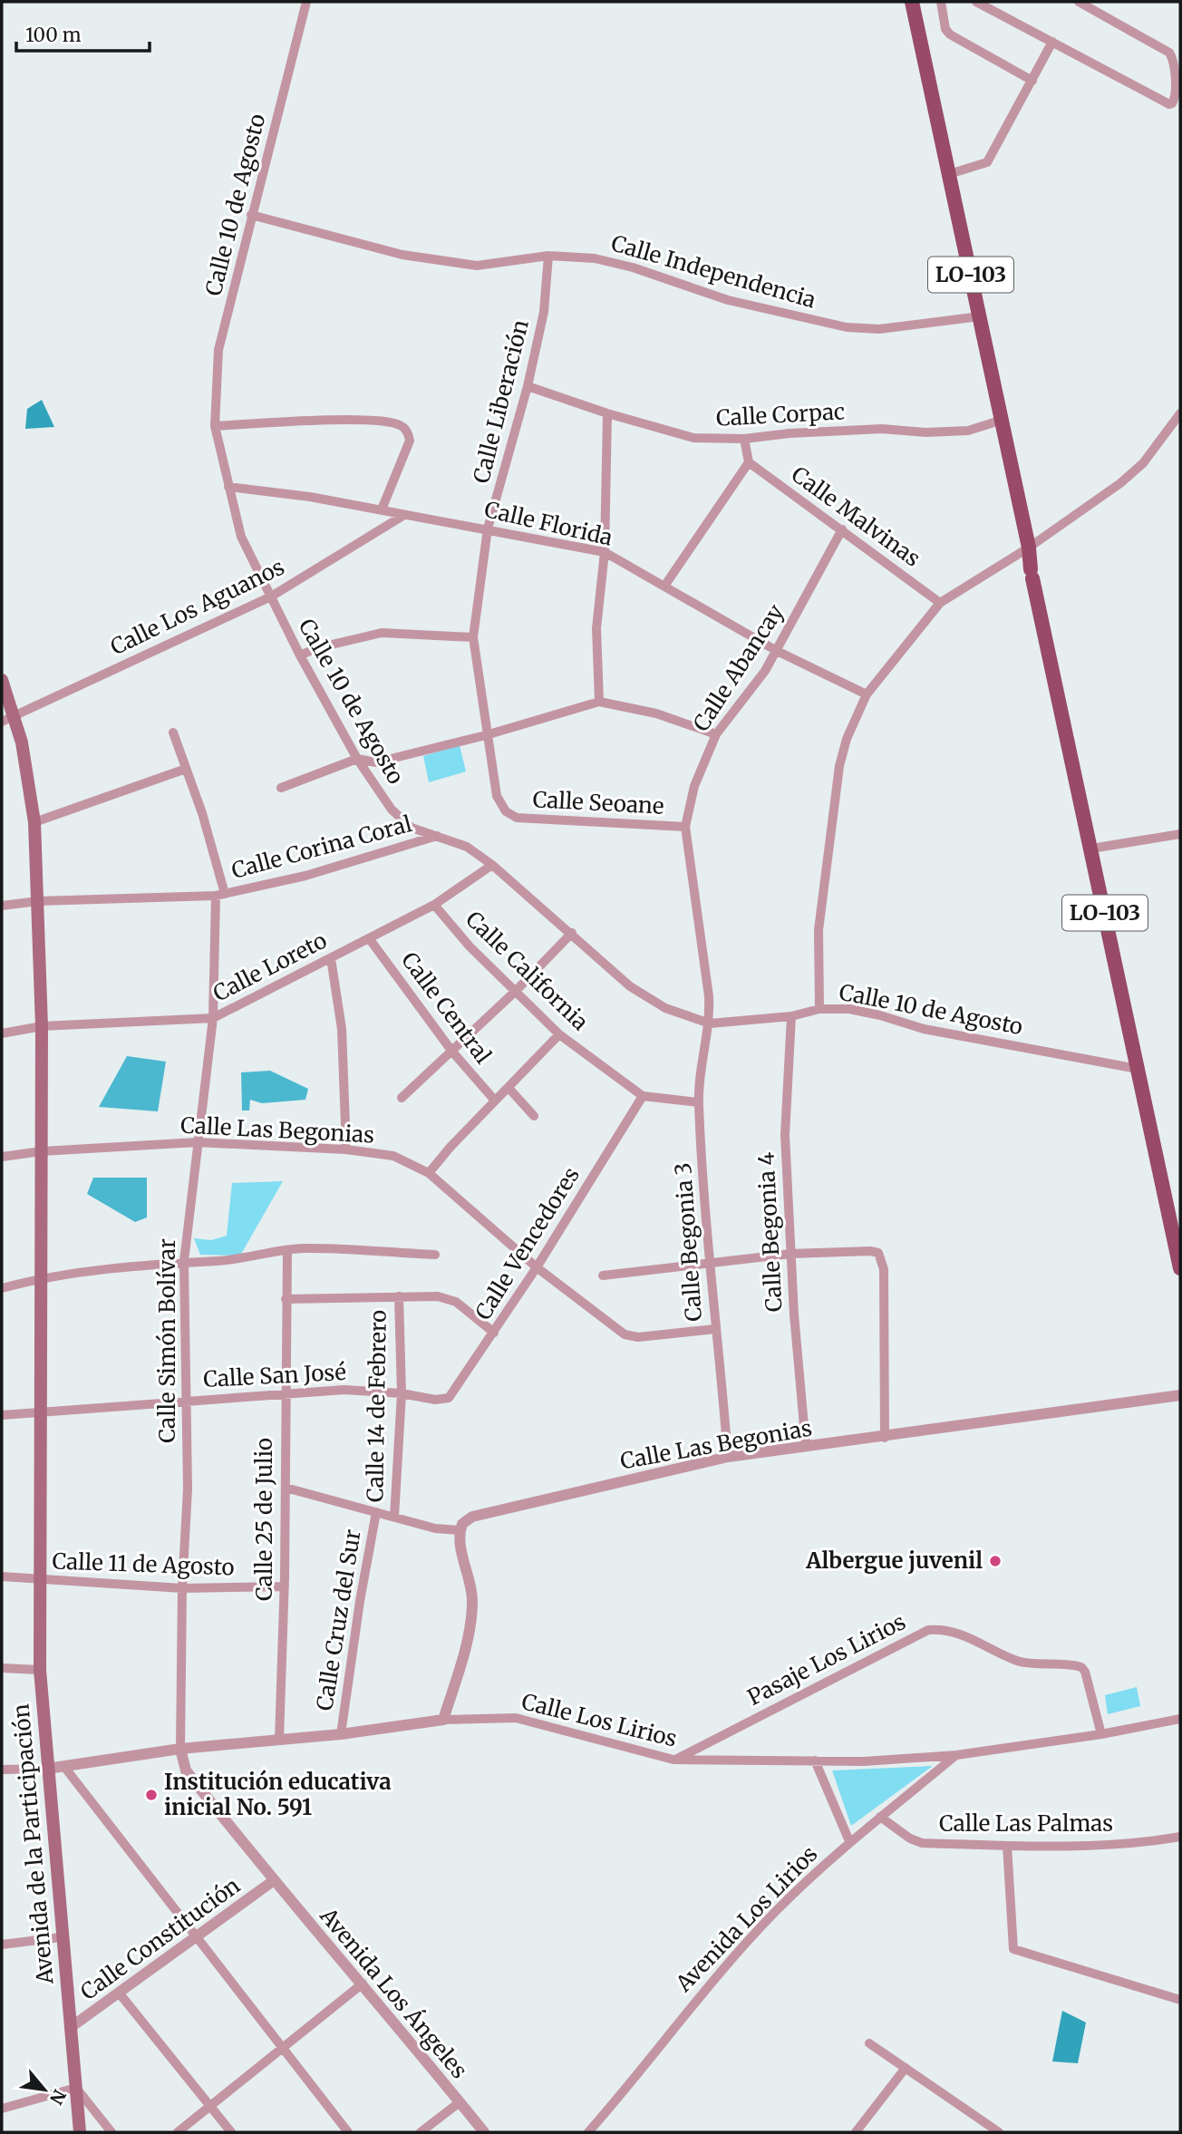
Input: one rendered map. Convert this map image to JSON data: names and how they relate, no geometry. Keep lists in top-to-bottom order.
{
  "streets": {
    "main road": ["LO-103", "Avenida de la Participación"],
    "street": [
      "Calle 10 de Agosto",
      "Calle Independencia",
      "Calle Liberación",
      "Calle Corpac",
      "Calle Malvinas",
      "Calle Florida",
      "Calle Los Aguanos",
      "Calle Abancay",
      "Calle Seoane",
      "Calle Corina Coral",
      "Calle Loreto",
      "Calle California",
      "Calle Central",
      "Calle Las Begonias",
      "Calle Begonia 4",
      "Calle Begonia 3",
      "Calle Vencedores",
      "Calle Simón Bolívar",
      "Calle San José",
      "Calle 14 de Febrero",
      "Calle 25 de Julio",
      "Calle 11 de Agosto",
      "Calle Cruz del Sur",
      "Pasaje Los Lirios",
      "Calle Los Lirios",
      "Calle Las Palmas",
      "Avenida Los Lirios",
      "Calle Constitución",
      "Avenida Los Ángeles"
    ]
  },
  "crossings": [
    ["Calle 10 de Agosto", "Calle Independencia"],
    ["Calle 10 de Agosto", "LO-103"],
    ["Calle 10 de Agosto", "Calle Florida"],
    ["Calle 10 de Agosto", "Calle Los Aguanos"],
    ["Calle 10 de Agosto", "Calle Abancay"],
    ["Calle 10 de Agosto", "Calle Corina Coral"],
    ["Calle 10 de Agosto", "Calle Loreto"],
    ["Calle 10 de Agosto", "Calle Begonia 4"],
    ["Calle 10 de Agosto", "Calle Begonia 3"],
    ["Calle Independencia", "LO-103"],
    ["Calle Independencia", "Calle Liberación"],
    ["LO-103", "Calle Corpac"],
    ["Calle Liberación", "Calle Corpac"],
    ["Calle Liberación", "Calle Florida"],
    ["Calle Liberación", "Calle Seoane"],
    ["Calle Malvinas", "Calle Abancay"],
    ["Calle Florida", "Calle Los Aguanos"],
    ["Calle Florida", "Calle Abancay"],
    ["Calle Los Aguanos", "Avenida de la Participación"],
    ["Calle Abancay", "Calle Seoane"],
    ["Calle Abancay", "Calle Begonia 3"],
    ["Calle Corina Coral", "Calle Simón Bolívar"],
    ["Calle Corina Coral", "Avenida de la Participación"],
    ["Calle Loreto", "Calle California"],
    ["Calle Loreto", "Calle Central"],
    ["Calle Loreto", "Calle Simón Bolívar"],
    ["Calle Loreto", "Avenida de la Participación"],
    ["Calle California", "Calle Begonia 3"],
    ["Calle California", "Calle Vencedores"],
    ["Calle Las Begonias", "Calle Begonia 4"],
    ["Calle Las Begonias", "Calle Begonia 3"],
    ["Calle Las Begonias", "Calle Vencedores"],
    ["Calle Las Begonias", "Calle Simón Bolívar"],
    ["Calle Las Begonias", "Avenida de la Participación"],
    ["Calle Vencedores", "Calle San José"],
    ["Calle Simón Bolívar", "Calle San José"],
    ["Calle Simón Bolívar", "Calle 11 de Agosto"],
    ["Calle Simón Bolívar", "Calle Los Lirios"],
    ["Calle Simón Bolívar", "Avenida Los Ángeles"],
    ["Calle San José", "Calle 14 de Febrero"],
    ["Calle San José", "Calle 25 de Julio"],
    ["Calle San José", "Avenida de la Participación"],
    ["Calle 25 de Julio", "Calle 11 de Agosto"],
    ["Calle 25 de Julio", "Calle Los Lirios"],
    ["Calle 11 de Agosto", "Avenida de la Participación"],
    ["Calle Cruz del Sur", "Calle Los Lirios"],
    ["Pasaje Los Lirios", "Calle Los Lirios"],
    ["Calle Los Lirios", "Avenida de la Participación"],
    ["Calle Los Lirios", "Avenida Los Lirios"],
    ["Calle Los Lirios", "Avenida Los Ángeles"],
    ["Calle Las Palmas", "Avenida Los Lirios"],
    ["Avenida de la Participación", "Calle Constitución"],
    ["Calle Constitución", "Avenida Los Ángeles"]
  ],
  "places": ["Albergue juvenil", "Institución educativa inicial No. 591"],
  "scale_bar": "100 m",
  "north": "bottom right"
}
